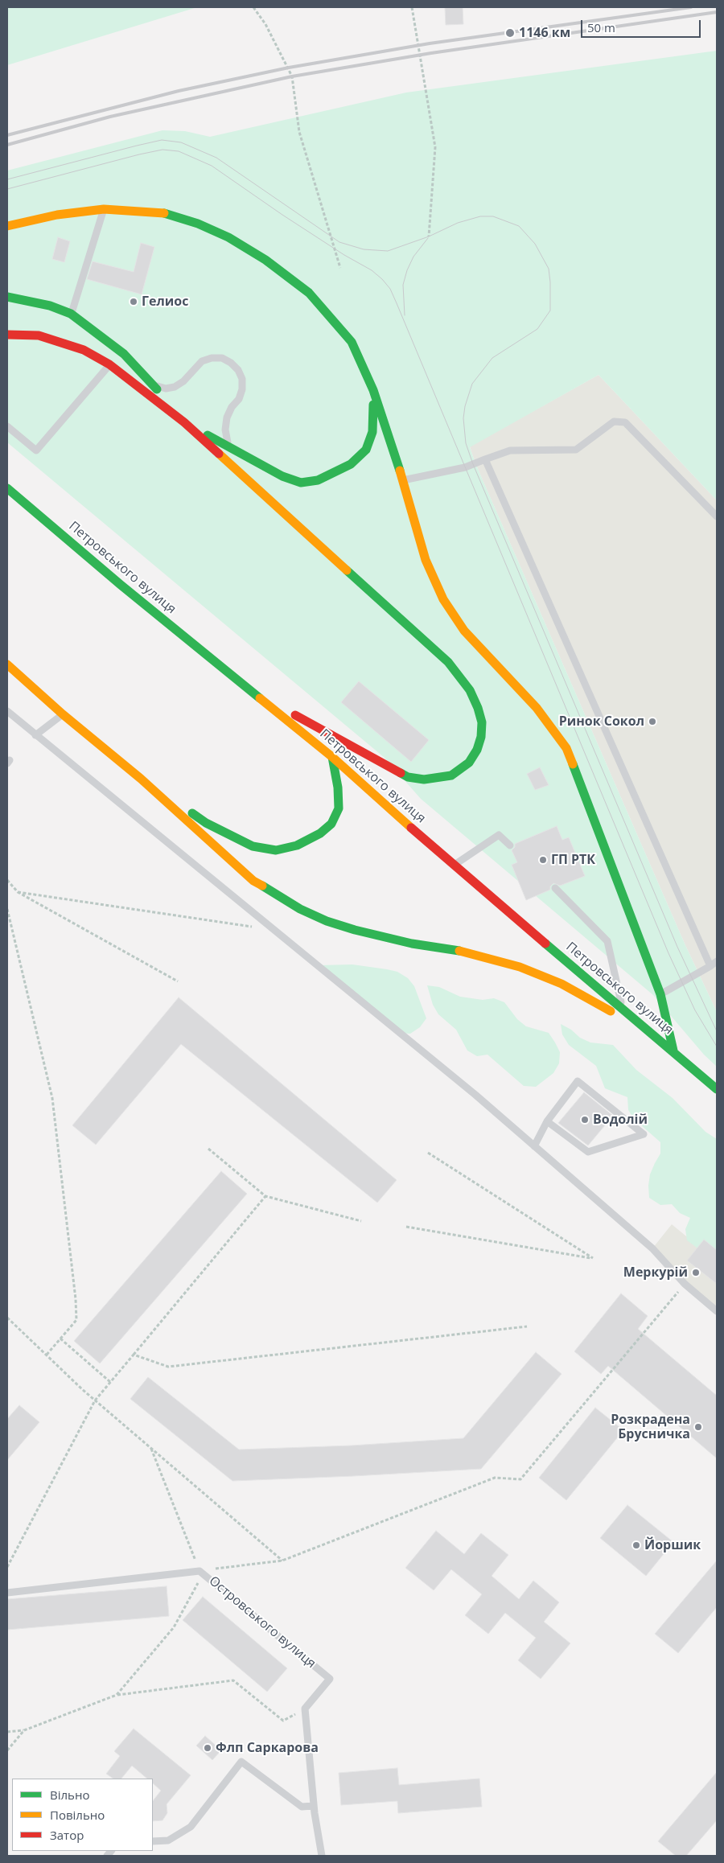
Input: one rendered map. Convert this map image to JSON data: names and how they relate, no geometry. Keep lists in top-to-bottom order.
{
  "streets": {
    "main road": ["Петровського вулиця"],
    "lane": ["Островського вулиця"]
  },
  "places": [
    "1146 км",
    "Гелиос",
    "Ринок Сокол",
    "ГП РТК",
    "Водолій",
    "Меркурій",
    "Розкрадена Брусничка",
    "Йоршик",
    "Флп Саркарова"
  ],
  "legend": ["Вільно", "Повільно", "Затор"],
  "scale_bar": "50 m"
}
